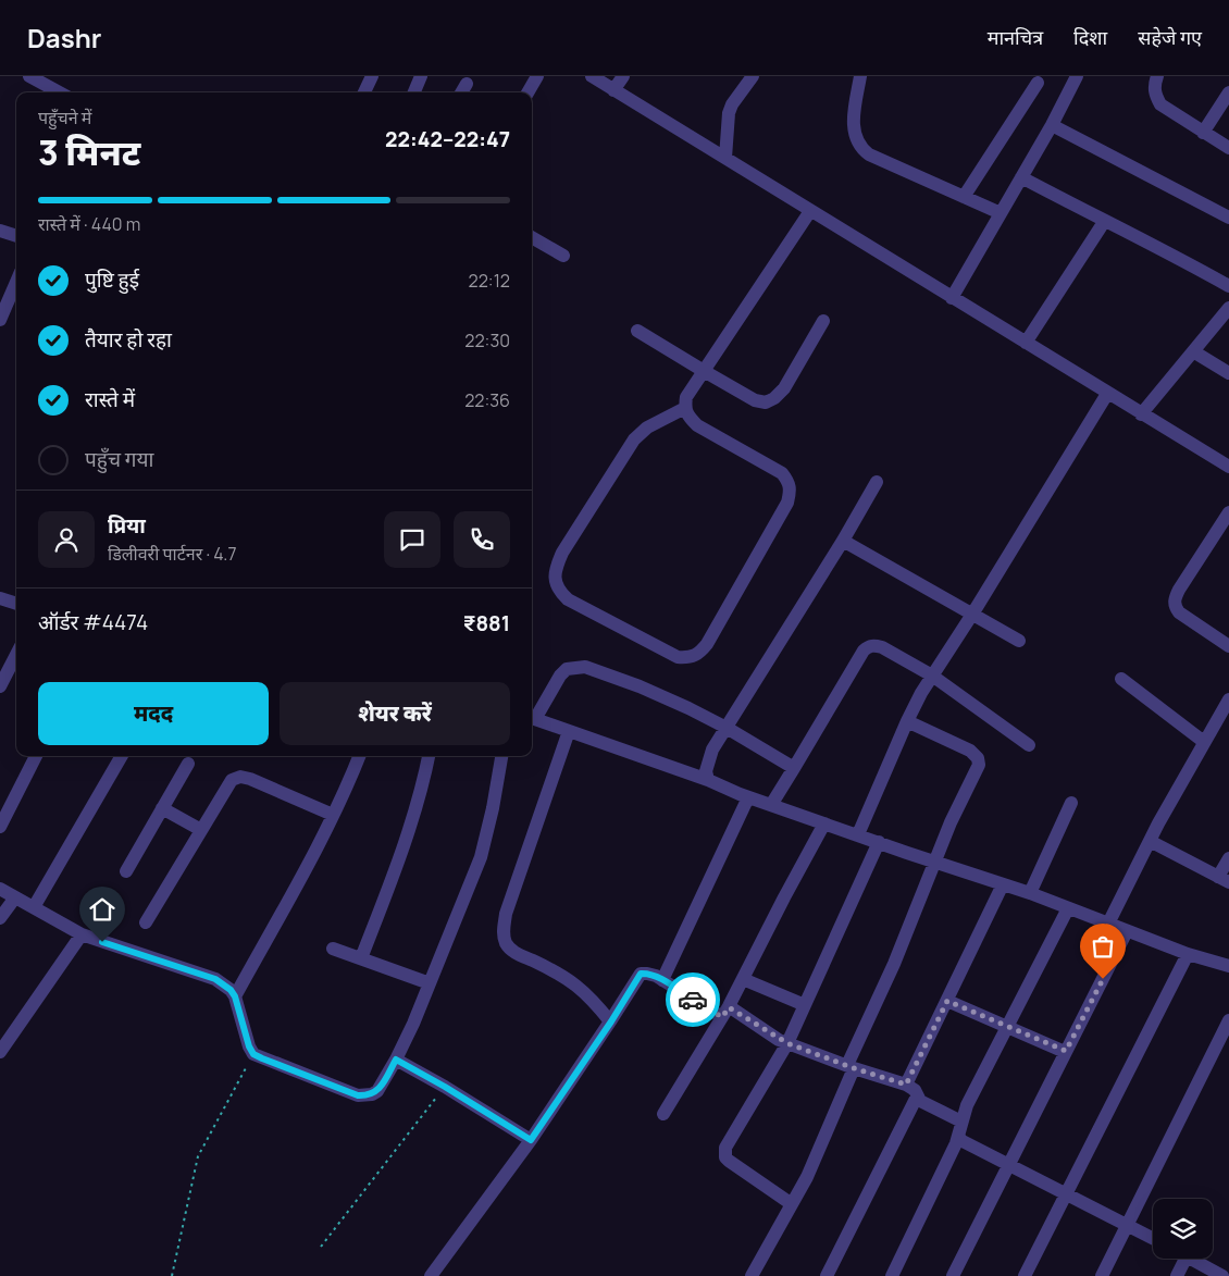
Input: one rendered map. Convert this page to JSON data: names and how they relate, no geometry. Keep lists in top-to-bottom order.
{
  "page": {
    "header": "Dashr",
    "nav": ["मानचित्र", "दिशा", "सहेजे गए"],
    "heading": ["3 मिनट", "पहुँचने में", "22:42–22:47"],
    "panel": [
      "प्रिया",
      "डिलीवरी पार्टनर · 4.7",
      "ऑर्डर #4474",
      "₹881"
    ],
    "bar": "रास्ते में · 440 m",
    "list": [
      ["पुष्टि हुई", "22:12"],
      ["तैयार हो रहा", "22:30"],
      ["रास्ते में", "22:36"],
      "पहुँच गया"
    ],
    "buttons": ["मदद", "शेयर करें"]
  }
}
